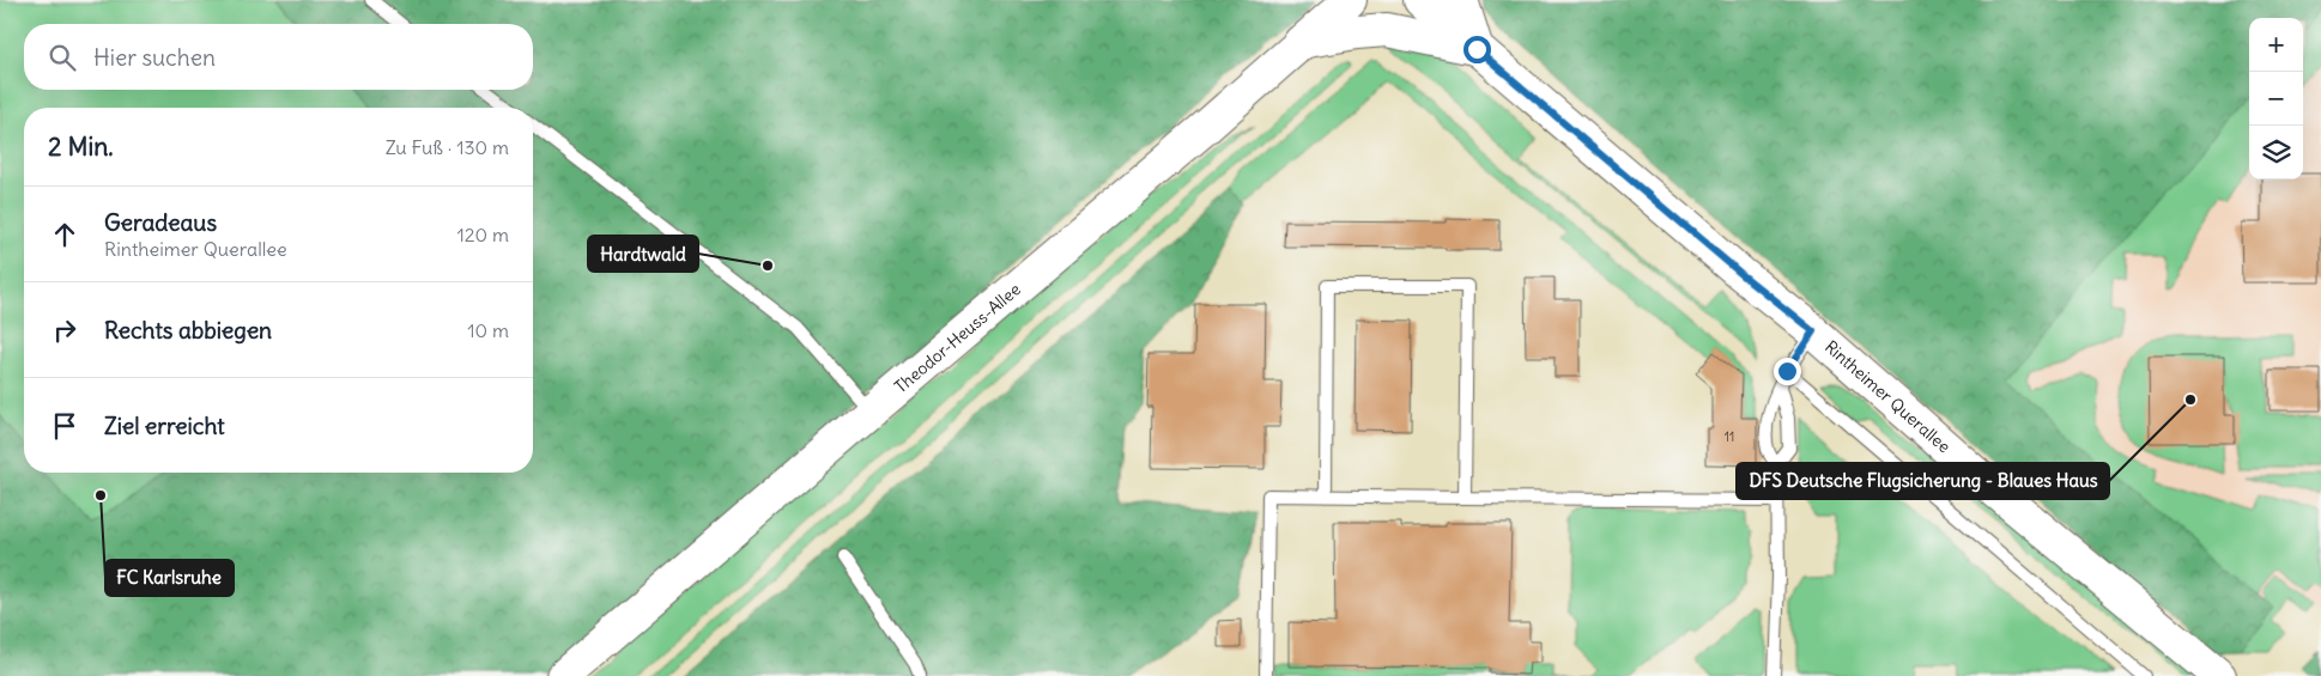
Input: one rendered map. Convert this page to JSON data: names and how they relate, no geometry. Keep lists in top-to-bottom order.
{
  "streets": {
    "street": ["Theodor-Heuss-Allee", "Rintheimer Querallee"]
  },
  "places": ["Hardtwald", "DFS Deutsche Flugsicherung - Blaues Haus", "FC Karlsruhe"],
  "house_numbers": ["11"],
  "page": {
    "map_buttons": ["+", "−"],
    "search": "Hier suchen",
    "heading": ["2 Min.", "Zu Fuß · 130 m"],
    "list": [
      ["Geradeaus", "Rintheimer Querallee", "120 m"],
      ["Rechts abbiegen", "10 m"],
      "Ziel erreicht"
    ]
  }
}
